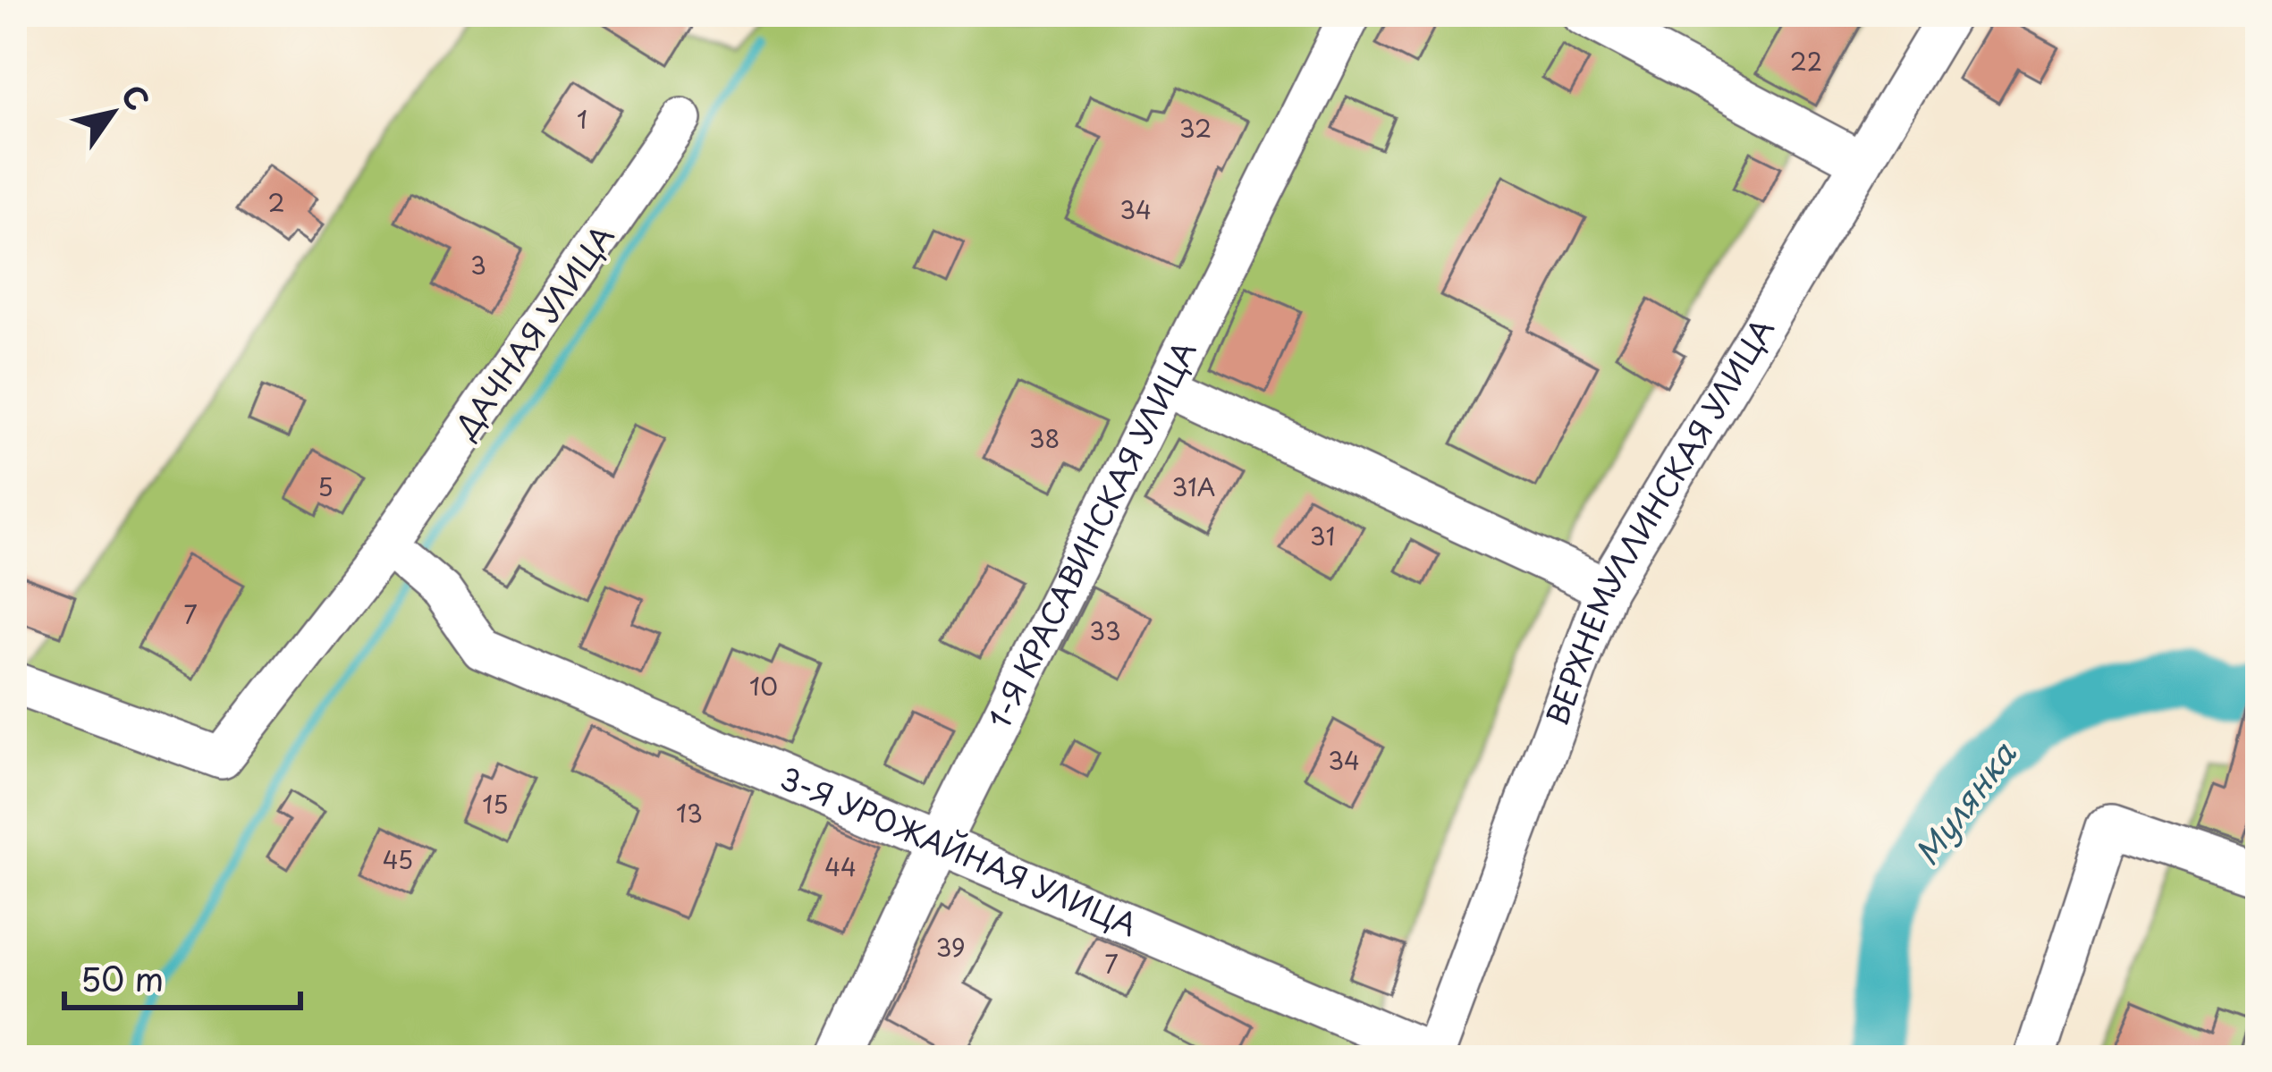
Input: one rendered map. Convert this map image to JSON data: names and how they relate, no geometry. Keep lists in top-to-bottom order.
{
  "streets": {
    "street": [
      "ДАЧНАЯ УЛИЦА",
      "ВЕРХНЕМУЛЛИНСКАЯ УЛИЦА",
      "1-Я КРАСАВИНСКАЯ УЛИЦА",
      "3-Я УРОЖАЙНАЯ УЛИЦА"
    ]
  },
  "crossings": [
    ["ДАЧНАЯ УЛИЦА", "3-Я УРОЖАЙНАЯ УЛИЦА"],
    ["ВЕРХНЕМУЛЛИНСКАЯ УЛИЦА", "3-Я УРОЖАЙНАЯ УЛИЦА"],
    ["1-Я КРАСАВИНСКАЯ УЛИЦА", "3-Я УРОЖАЙНАЯ УЛИЦА"]
  ],
  "water": ["Мулянка"],
  "house_numbers": [
    "22",
    "1",
    "32",
    "2",
    "34",
    "3",
    "38",
    "5",
    "31А",
    "31",
    "7",
    "33",
    "10",
    "34",
    "15",
    "13",
    "45",
    "44",
    "39",
    "7"
  ],
  "scale_bar": "50 m",
  "north": "top right"
}
